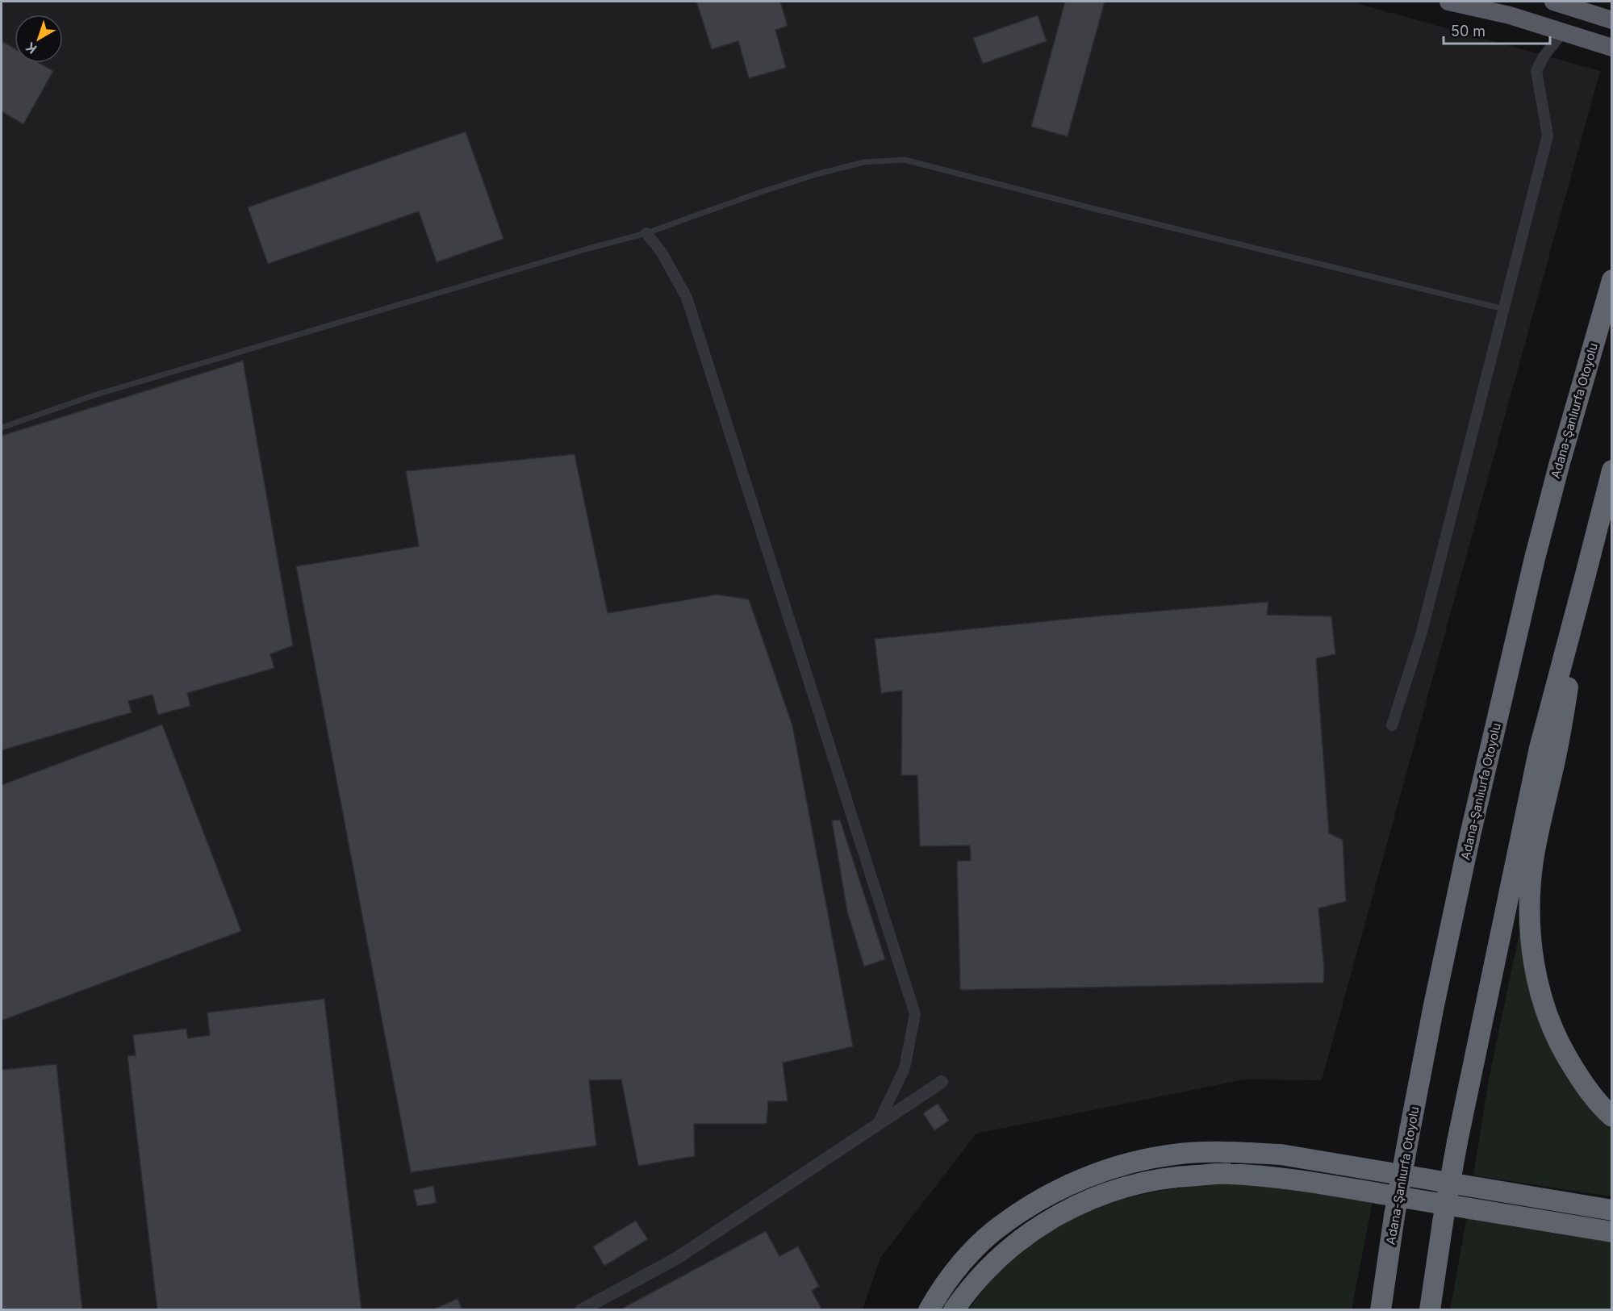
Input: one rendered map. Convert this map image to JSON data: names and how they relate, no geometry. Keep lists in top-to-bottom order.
{
  "streets": {
    "highway": ["Adana-Şanlıurfa Otoyolu"]
  },
  "scale_bar": "50 m",
  "north": "bottom left"
}
